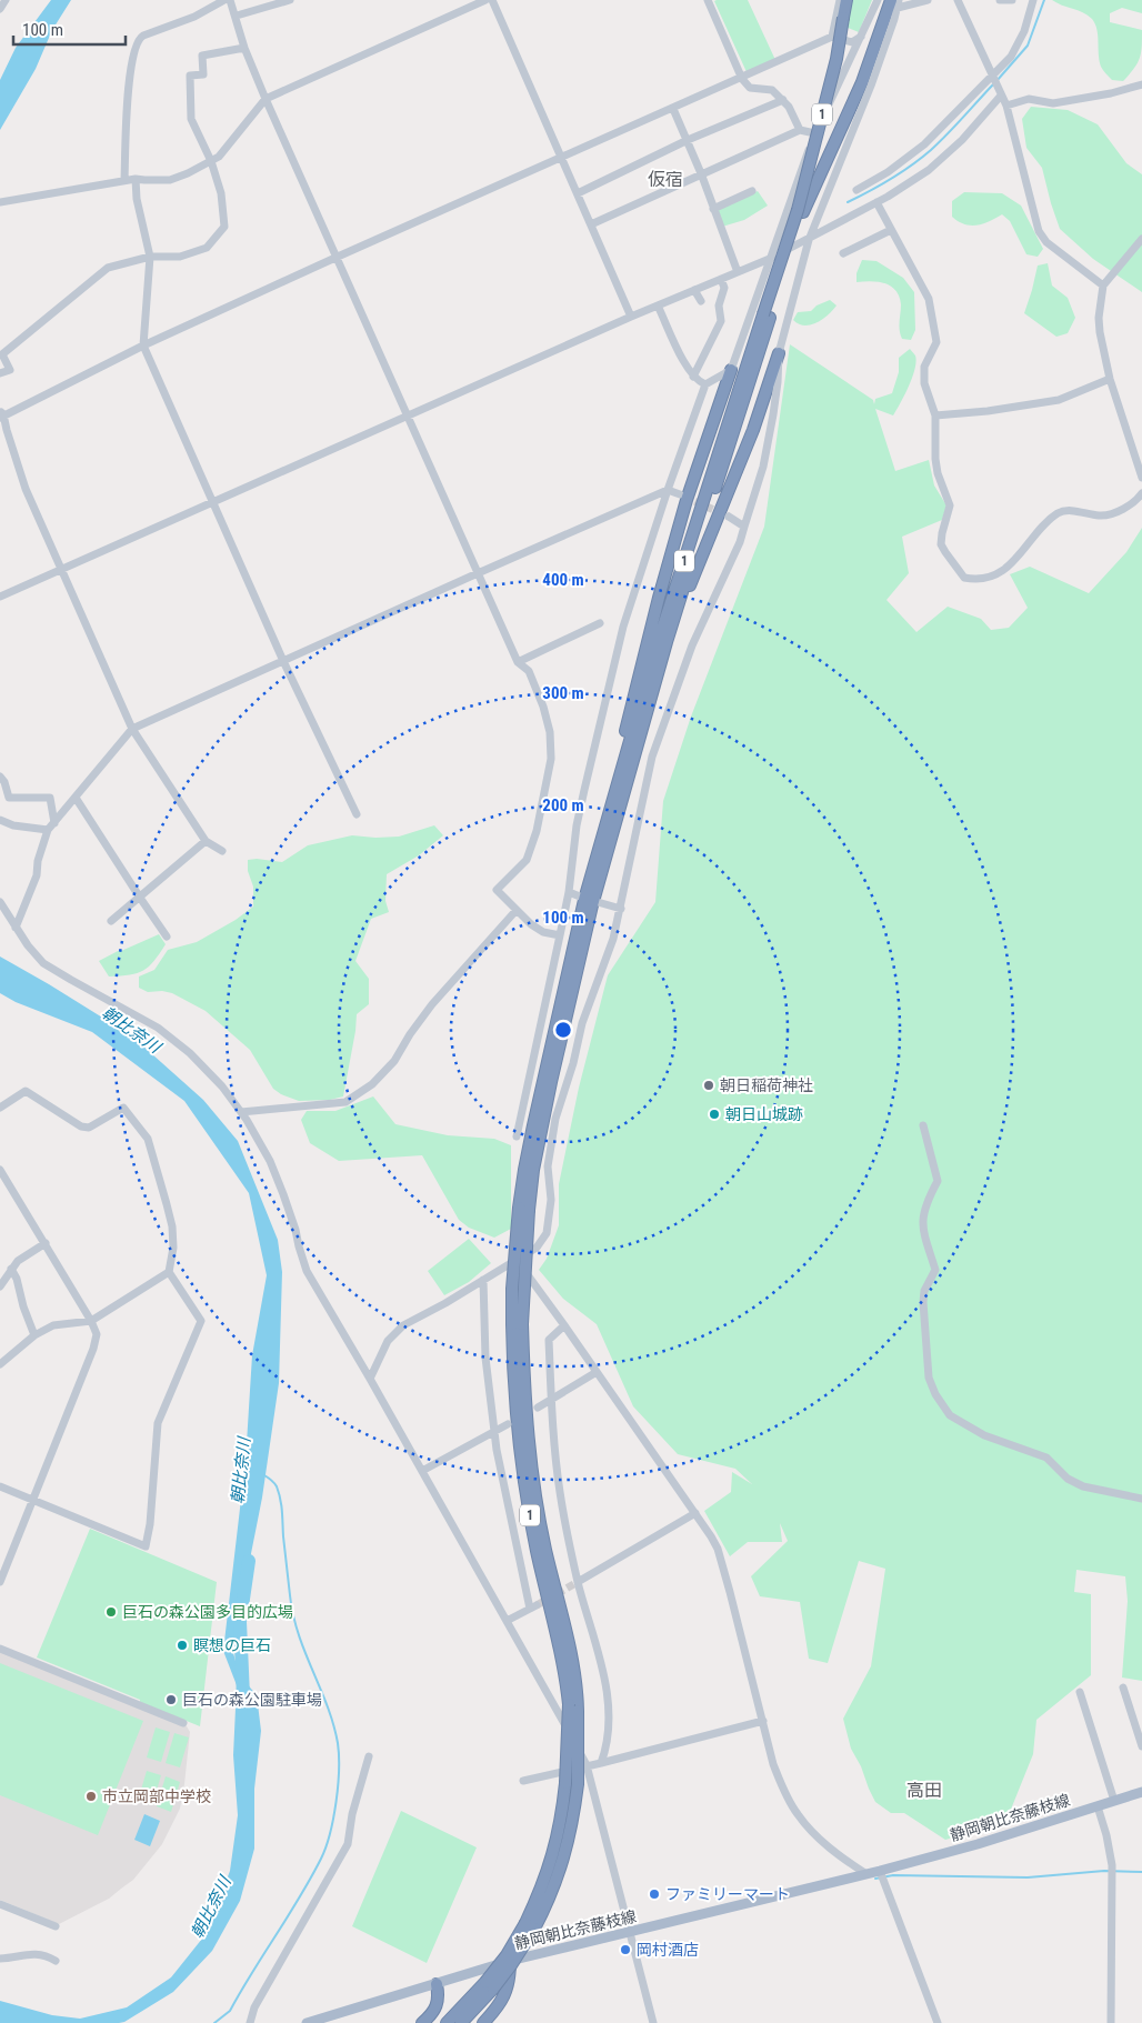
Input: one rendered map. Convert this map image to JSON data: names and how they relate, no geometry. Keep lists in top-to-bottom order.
{
  "streets": {
    "highway": ["1"],
    "main road": ["静岡朝比奈藤枝線"]
  },
  "districts": ["仮宿", "高田"],
  "water": ["朝比奈川"],
  "places": [
    "朝日稲荷神社",
    "朝日山城跡",
    "巨石の森公園多目的広場",
    "瞑想の巨石",
    "巨石の森公園駐車場",
    "市立岡部中学校",
    "ファミリーマート",
    "岡村酒店"
  ],
  "scale_bar": "100 m",
  "rings": [
    "400 m",
    "300 m",
    "200 m",
    "100 m"
  ]
}
